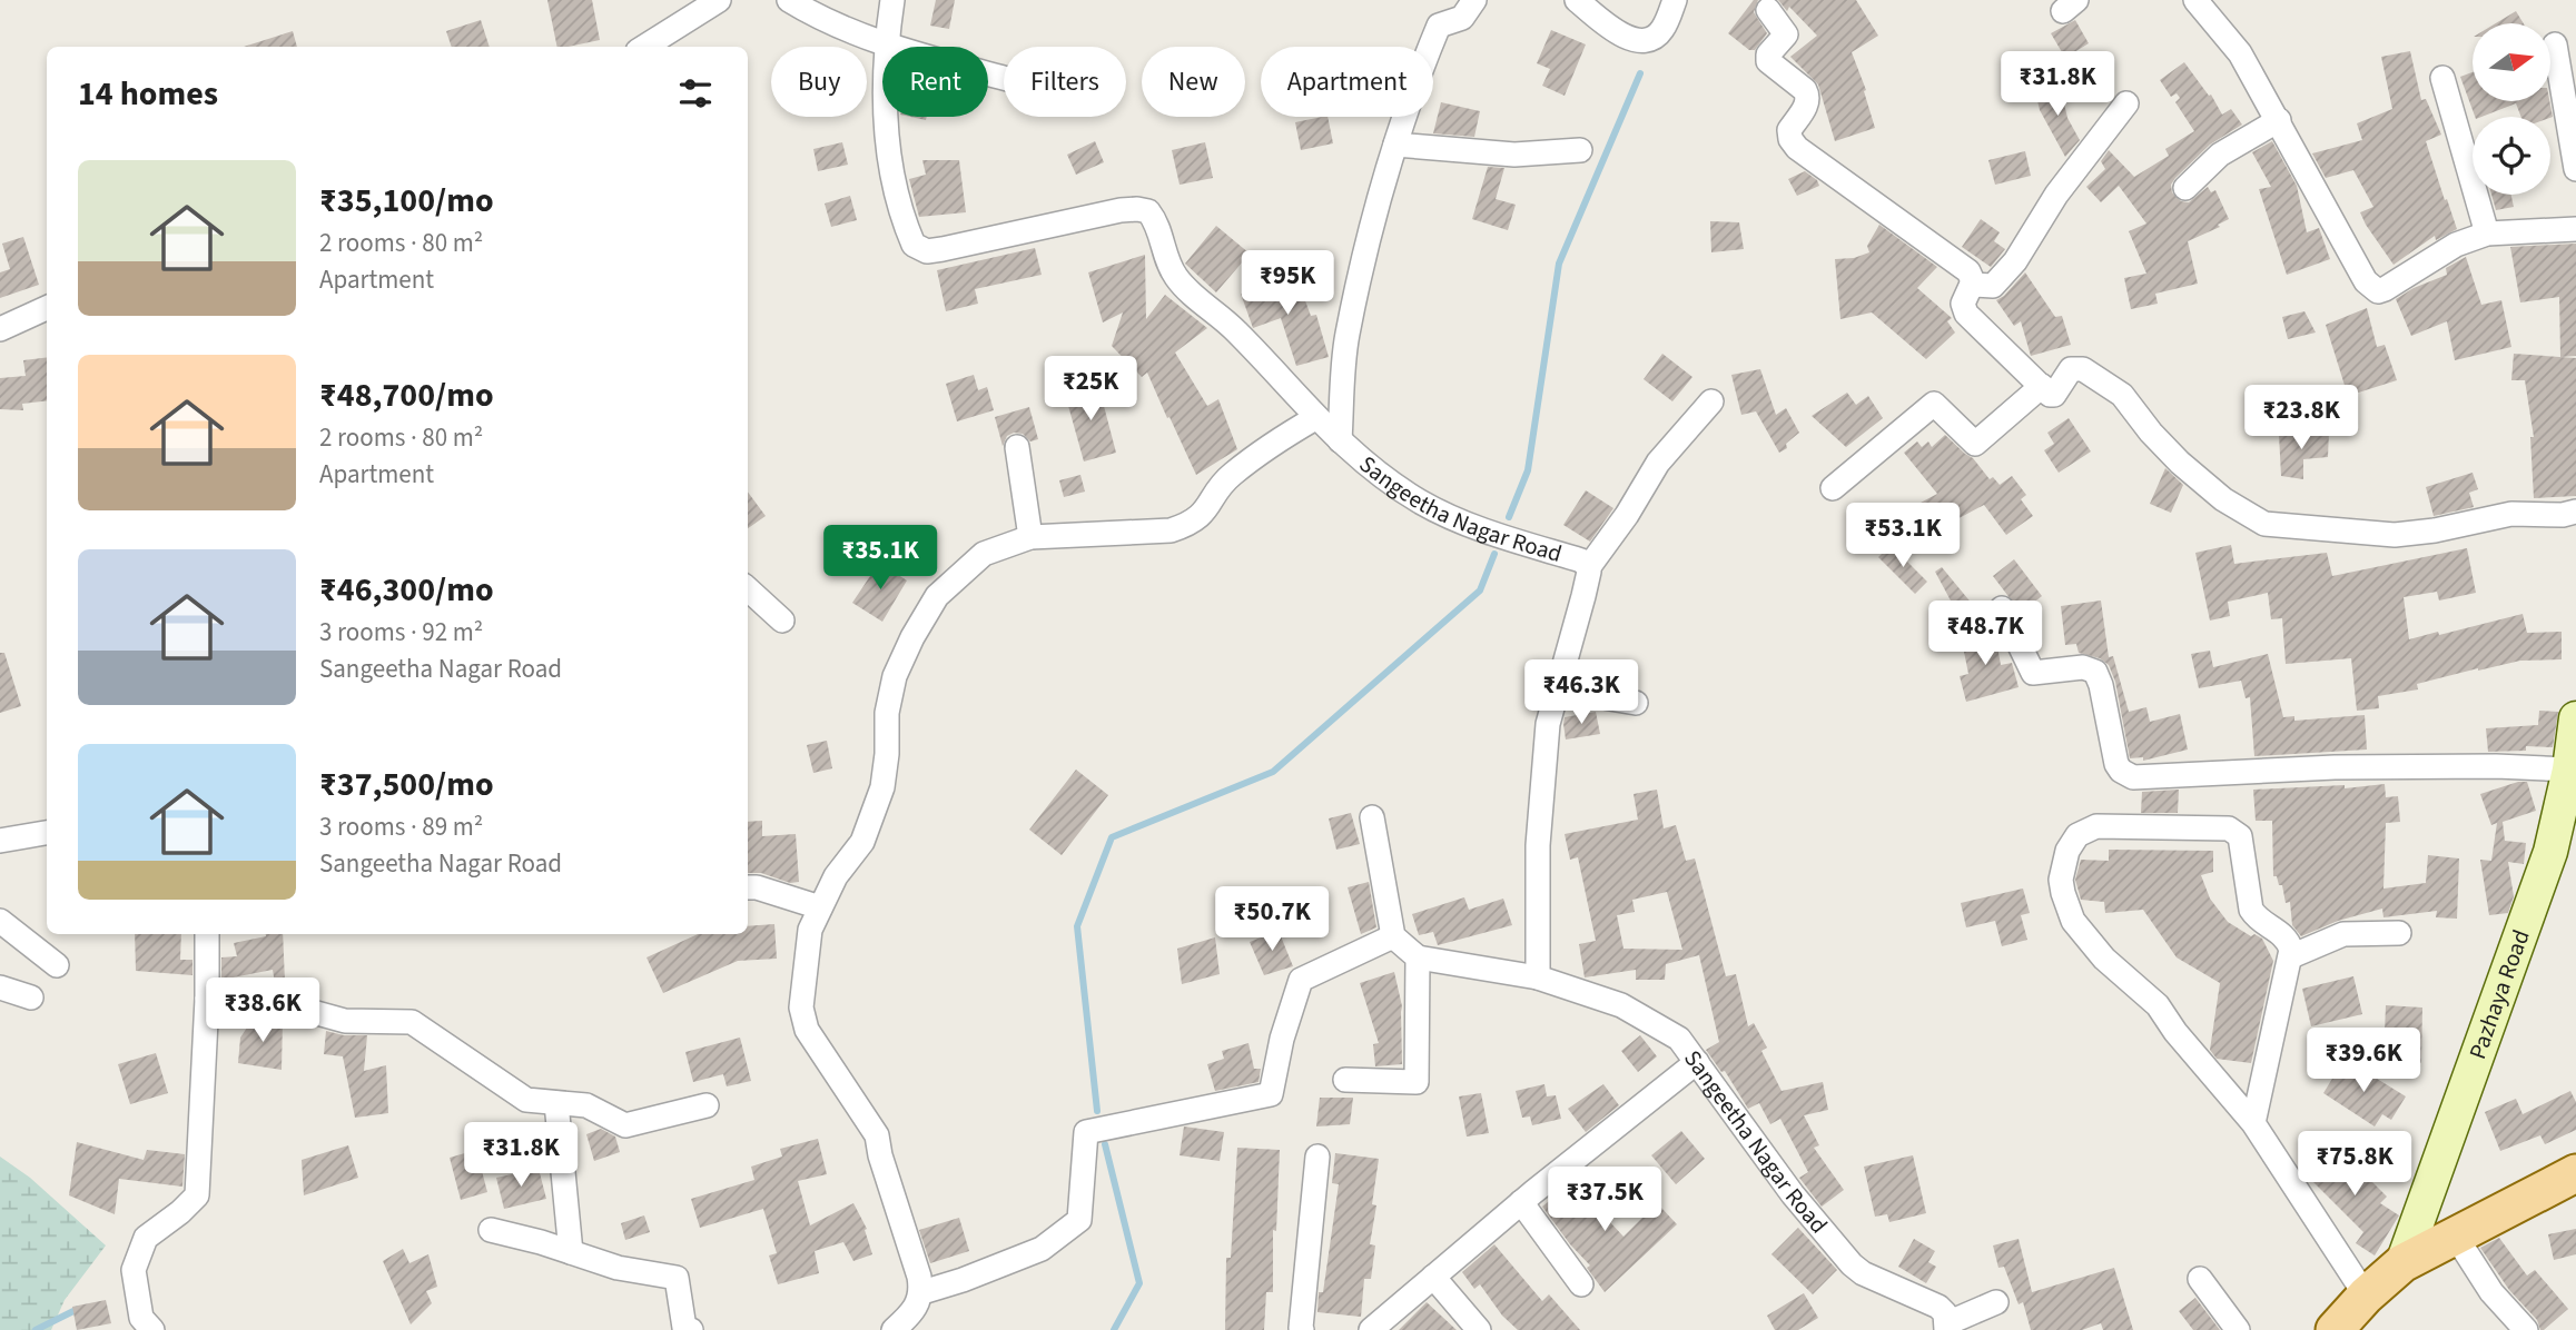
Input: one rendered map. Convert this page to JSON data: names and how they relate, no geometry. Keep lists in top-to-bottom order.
{
  "streets": {
    "street": ["Sangeetha Nagar Road", "Pazhaya Road"]
  },
  "north": "right",
  "page": {
    "chip": [
      "Buy",
      "Rent",
      "Filters",
      "New",
      "Apartment"
    ],
    "heading": "14 homes",
    "price": [
      "₹31.8K",
      "₹95K",
      "₹25K",
      "₹23.8K",
      "₹53.1K",
      "₹35.1K",
      "₹48.7K",
      "₹46.3K",
      "₹50.7K",
      "₹38.6K",
      "₹39.6K",
      "₹31.8K",
      "₹75.8K",
      "₹37.5K"
    ],
    "list": [
      {
        "name": "₹35,100/mo",
        "note": "2 rooms · 80 m² · Apartment"
      },
      {
        "name": "₹48,700/mo",
        "note": "2 rooms · 80 m² · Apartment"
      },
      {
        "name": "₹46,300/mo",
        "note": "3 rooms · 92 m² · Sangeetha Nagar Road"
      },
      {
        "name": "₹37,500/mo",
        "note": "3 rooms · 89 m² · Sangeetha Nagar Road"
      }
    ]
  }
}
